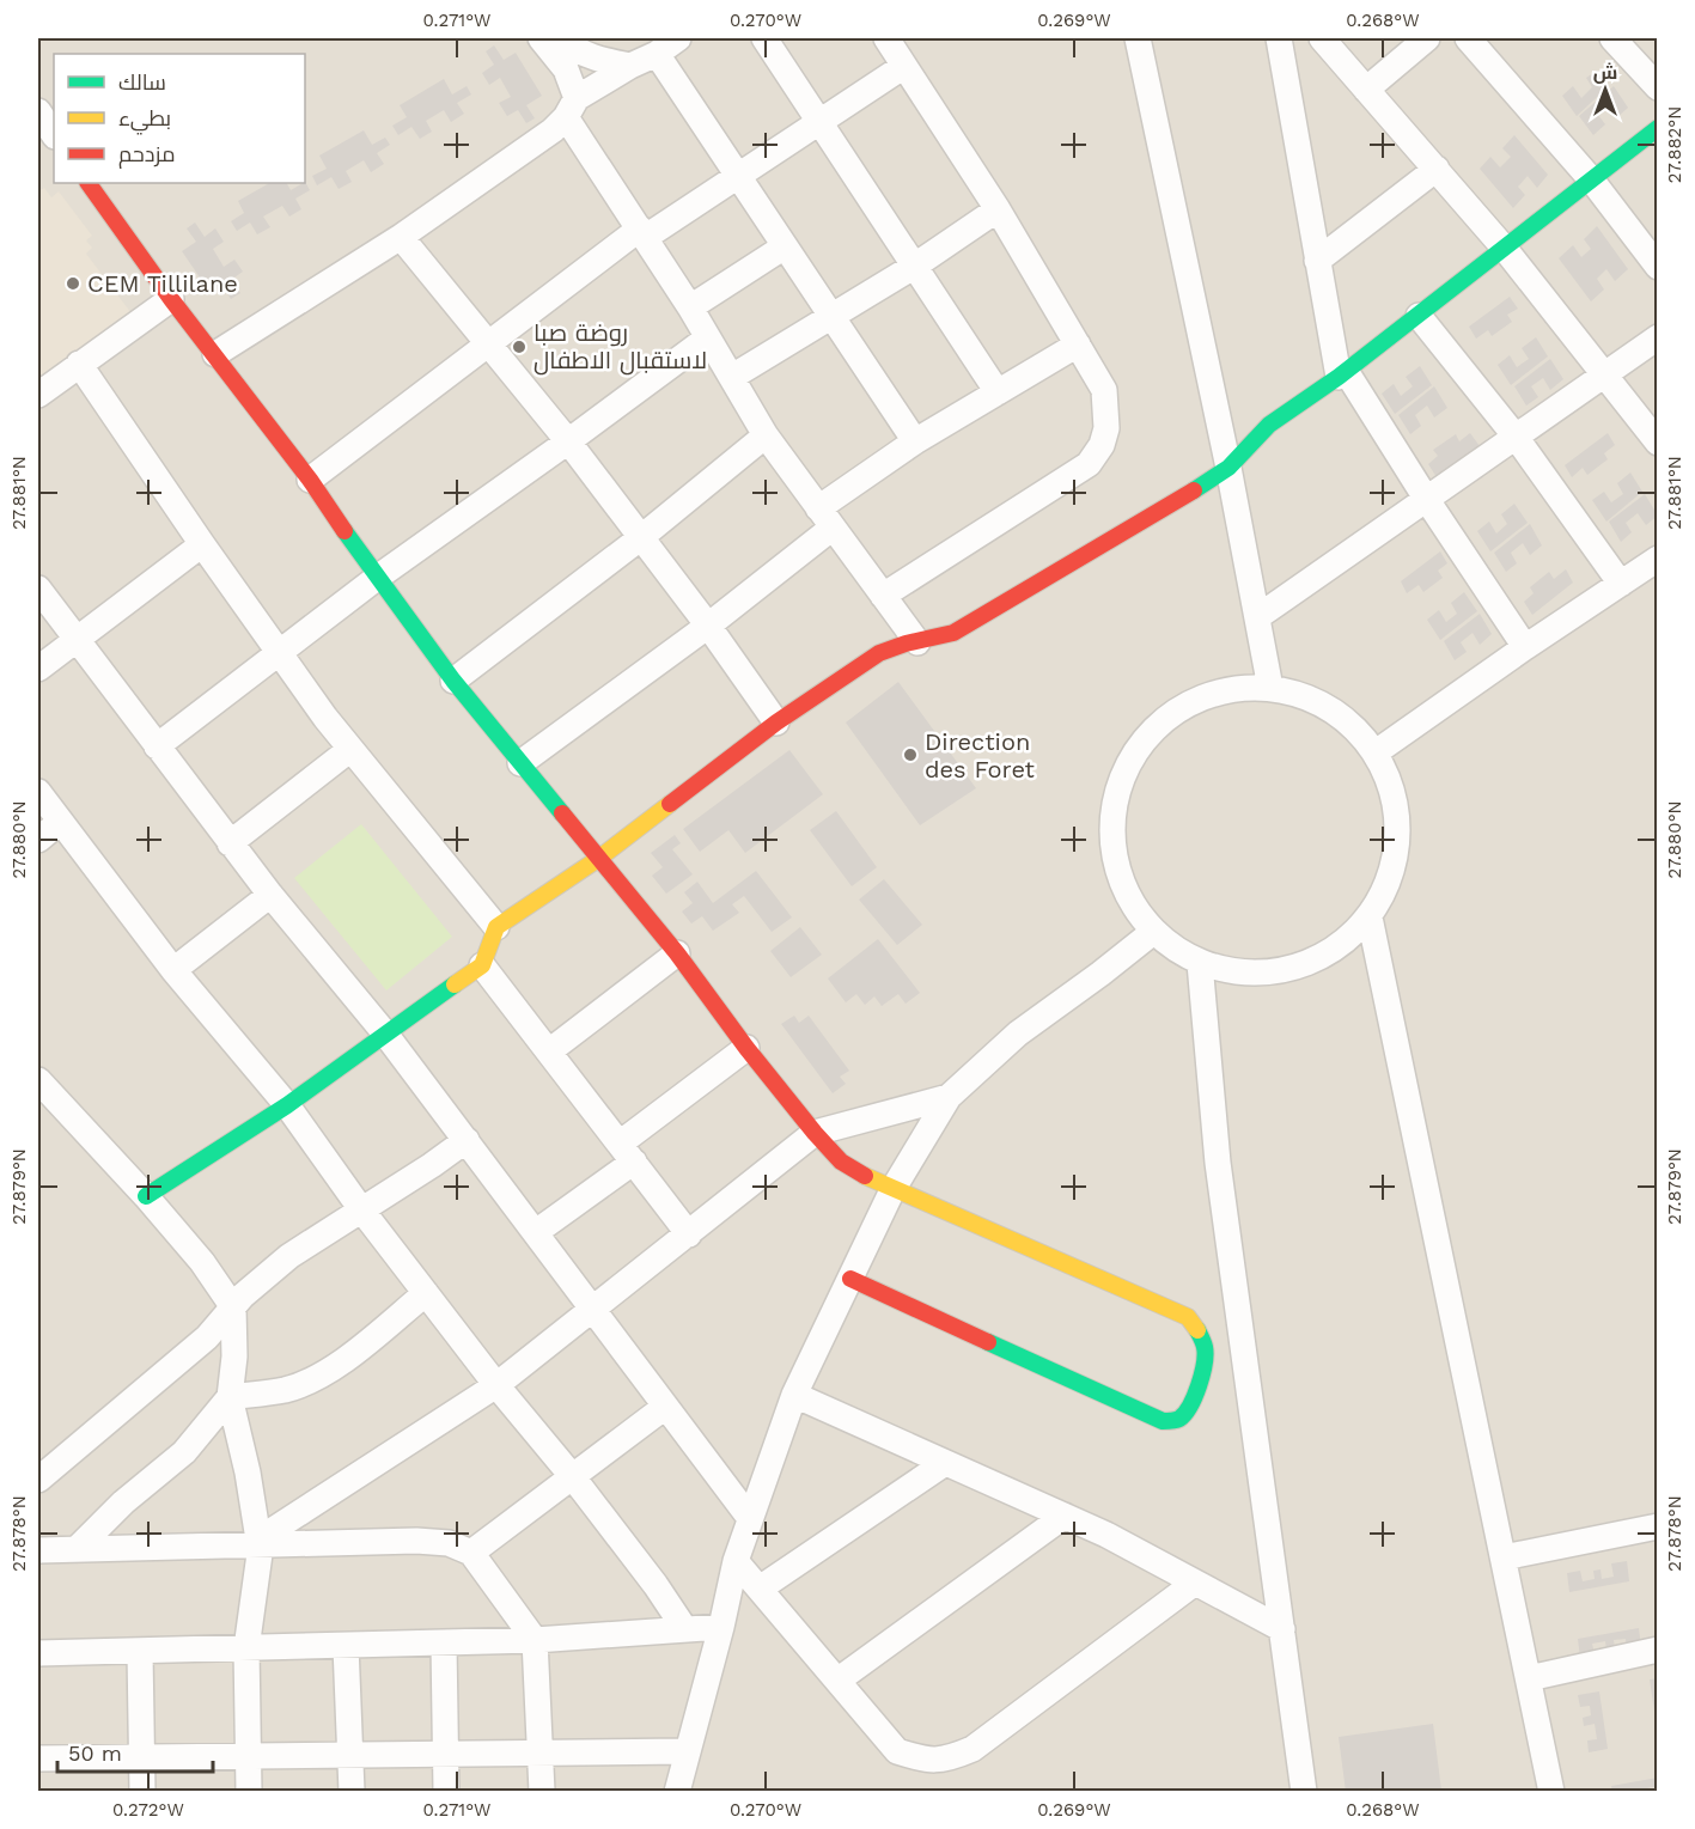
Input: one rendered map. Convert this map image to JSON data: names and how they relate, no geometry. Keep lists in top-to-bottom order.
{
  "places": ["CEM Tillilane", "روضة صبا لاستقبال الاطفال", "Direction des Foret"],
  "legend": ["سالك", "بطيء", "مزدحم"],
  "scale_bar": "50 m",
  "north": "top",
  "coordinates": [
    "0.271°W",
    "0.270°W",
    "0.269°W",
    "0.268°W",
    "27.882°N",
    "27.881°N",
    "27.880°N",
    "27.879°N",
    "27.878°N",
    "0.272°W"
  ]
}
